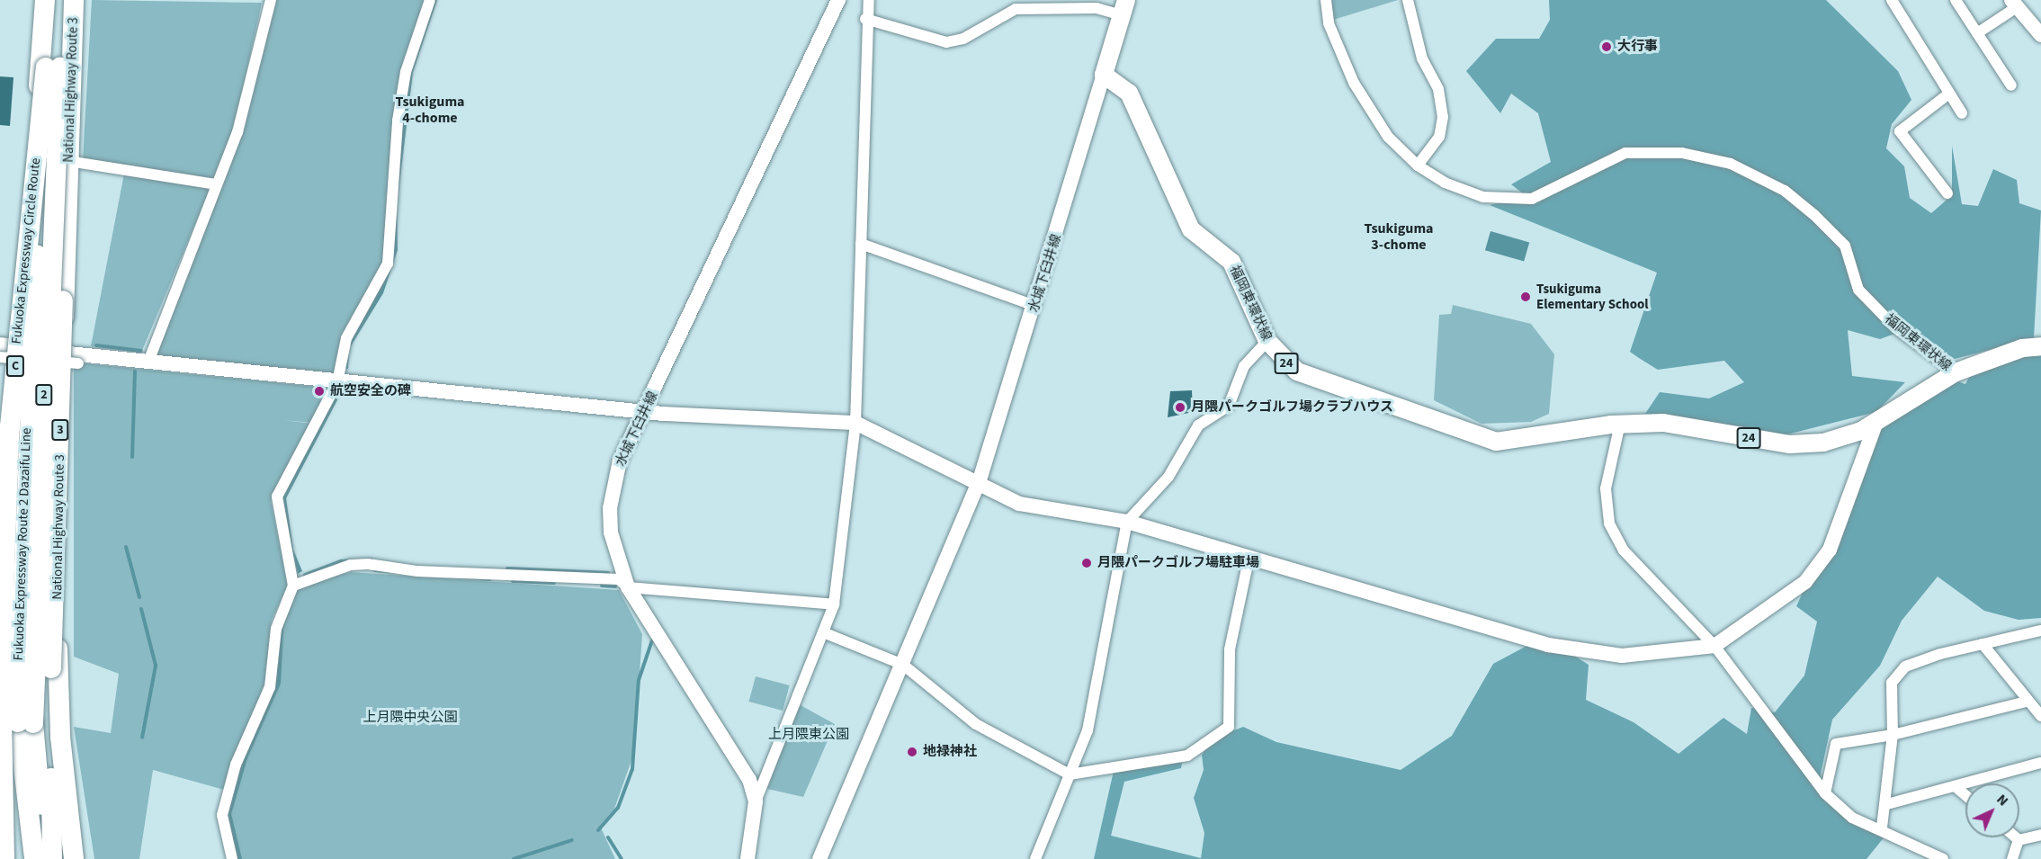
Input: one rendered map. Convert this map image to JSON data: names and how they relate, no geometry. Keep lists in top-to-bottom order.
{
  "streets": {
    "highway": [
      "National Highway Route 3",
      "Fukuoka Expressway Circle Route",
      "C",
      "2",
      "3",
      "Fukuoka Expressway Route 2 Dazaifu Line"
    ],
    "main road": ["福岡東環状線", "24"],
    "street": ["水城下臼井線"]
  },
  "crossings": [
    ["Fukuoka Expressway Circle Route", "Fukuoka Expressway Route 2 Dazaifu Line"],
    ["水城下臼井線", "福岡東環状線"],
    ["福岡東環状線", "24"]
  ],
  "districts": ["Tsukiguma 4-chome", "Tsukiguma 3-chome"],
  "parks": ["上月隈中央公園", "上月隈東公園"],
  "places": [
    "大行事",
    "Tsukiguma Elementary School",
    "航空安全の碑",
    "月隈パークゴルフ場クラブハウス",
    "月隈パークゴルフ場駐車場",
    "地禄神社"
  ],
  "north": "top right"
}
